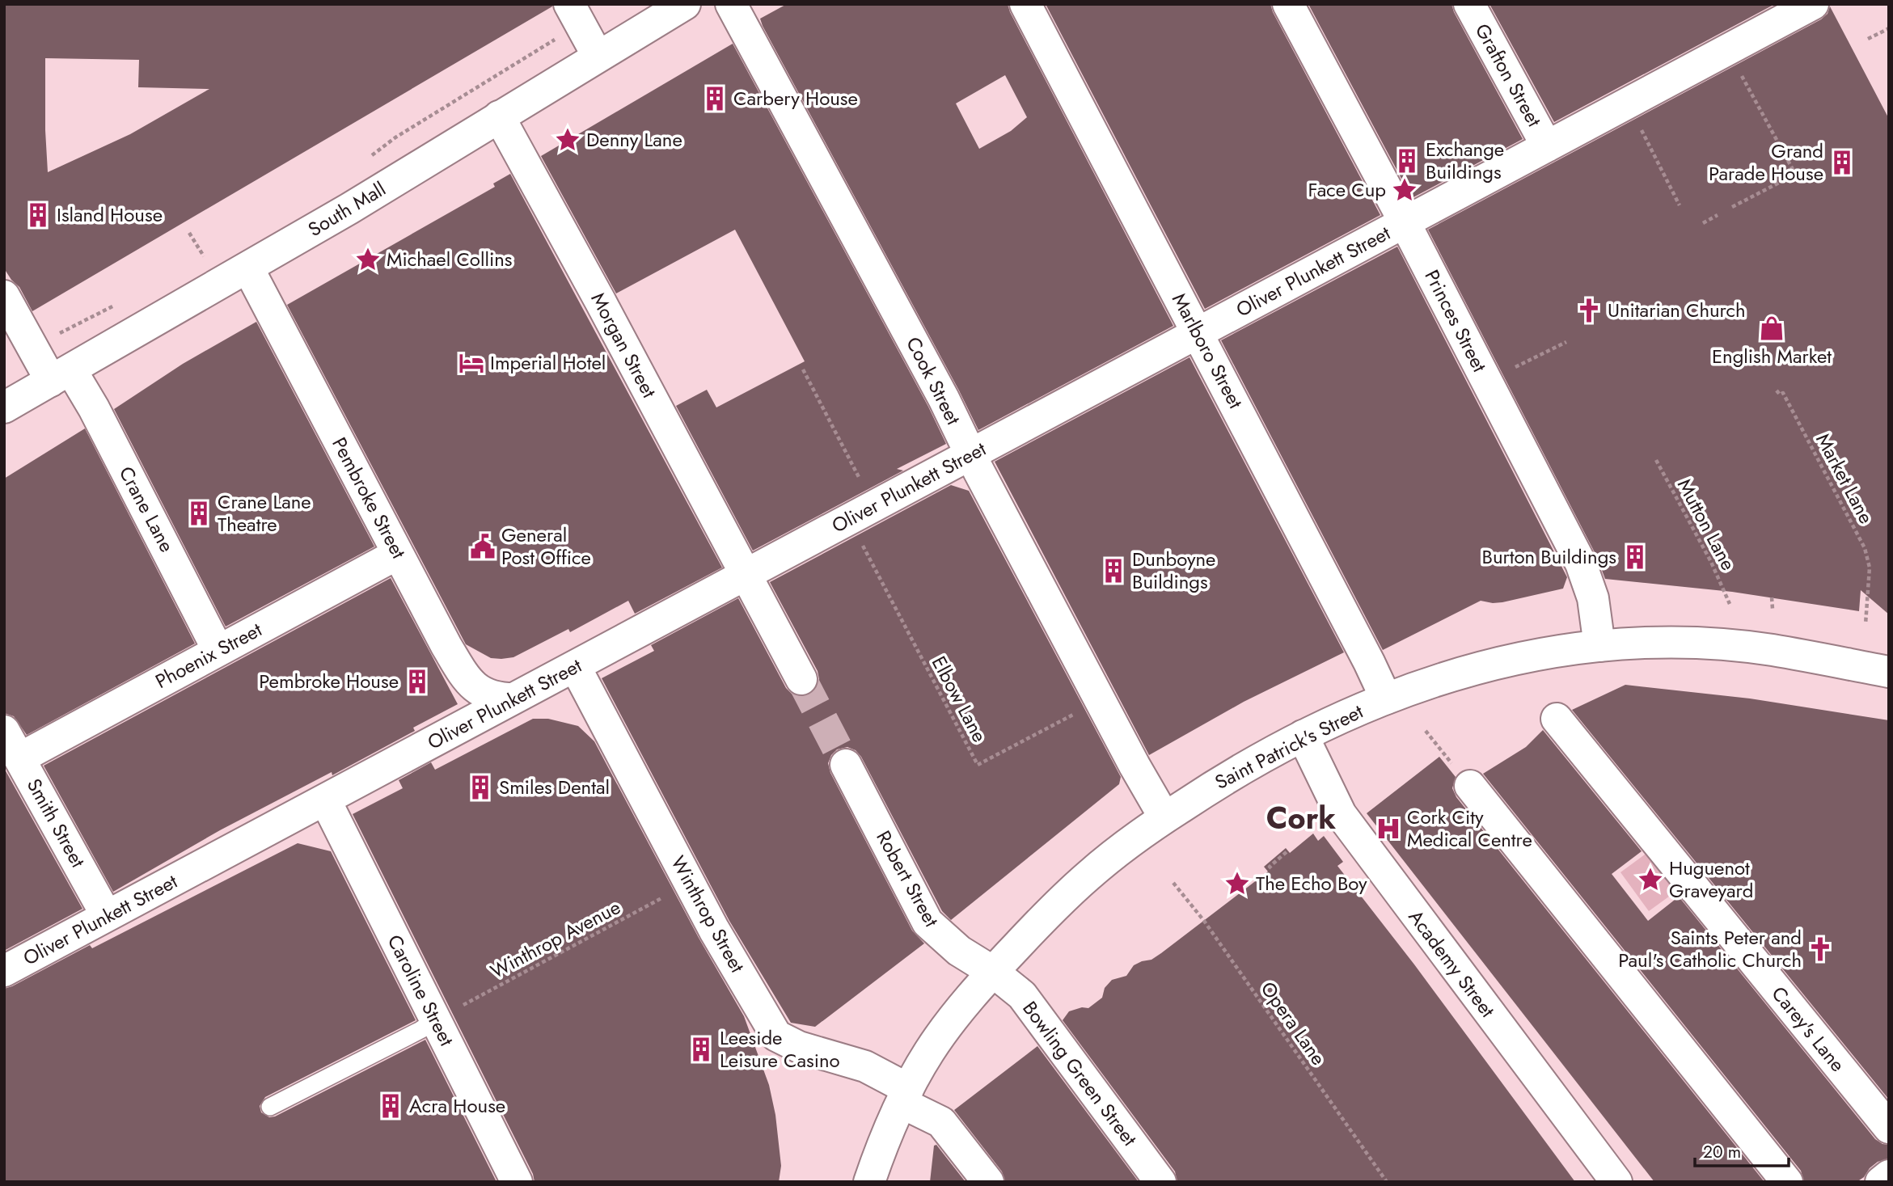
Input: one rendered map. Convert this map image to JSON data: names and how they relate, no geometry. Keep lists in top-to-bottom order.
{
  "streets": {
    "main road": [
      "Grafton Street",
      "South Mall",
      "Oliver Plunkett Street",
      "Princes Street",
      "Morgan Street",
      "Marlboro Street",
      "Cook Street",
      "Pembroke Street",
      "Crane Lane",
      "Phoenix Street",
      "Saint Patrick's Street",
      "Smith Street",
      "Robert Street",
      "Winthrop Street",
      "Academy Street",
      "Caroline Street",
      "Carey's Lane",
      "Bowling Green Street"
    ],
    "path": [
      "Market Lane",
      "Mutton Lane",
      "Elbow Lane",
      "Winthrop Avenue",
      "Opera Lane"
    ]
  },
  "crossings": [
    ["Grafton Street", "Oliver Plunkett Street"],
    ["South Mall", "Morgan Street"],
    ["South Mall", "Pembroke Street"],
    ["South Mall", "Crane Lane"],
    ["Oliver Plunkett Street", "Princes Street"],
    ["Oliver Plunkett Street", "Morgan Street"],
    ["Oliver Plunkett Street", "Marlboro Street"],
    ["Oliver Plunkett Street", "Cook Street"],
    ["Oliver Plunkett Street", "Pembroke Street"],
    ["Oliver Plunkett Street", "Smith Street"],
    ["Oliver Plunkett Street", "Winthrop Street"],
    ["Oliver Plunkett Street", "Caroline Street"],
    ["Princes Street", "Saint Patrick's Street"],
    ["Marlboro Street", "Saint Patrick's Street"],
    ["Cook Street", "Saint Patrick's Street"],
    ["Pembroke Street", "Phoenix Street"],
    ["Crane Lane", "Phoenix Street"],
    ["Phoenix Street", "Smith Street"],
    ["Saint Patrick's Street", "Robert Street"],
    ["Saint Patrick's Street", "Winthrop Street"],
    ["Saint Patrick's Street", "Academy Street"],
    ["Saint Patrick's Street", "Bowling Green Street"],
    ["Robert Street", "Bowling Green Street"],
    ["Winthrop Street", "Winthrop Avenue"],
    ["Winthrop Avenue", "Caroline Street"]
  ],
  "districts": ["Cork"],
  "places": {
    "building": [
      "Carbery House",
      "Exchange Buildings",
      "Grand Parade House",
      "Island House",
      "Crane Lane Theatre",
      "Burton Buildings",
      "Dunboyne Buildings",
      "Pembroke House",
      "Smiles Dental",
      "Leeside Leisure Casino",
      "Acra House"
    ],
    "place": [
      "Denny Lane",
      "Face Cup",
      "Michael Collins",
      "Huguenot Graveyard",
      "The Echo Boy"
    ],
    "church": ["Unitarian Church", "Saints Peter and Paul's Catholic Church"],
    "shop": ["English Market"],
    "hotel": ["Imperial Hotel"],
    "public building": ["General Post Office"],
    "hospital": ["Cork City Medical Centre"]
  },
  "scale_bar": "20 m"
}
